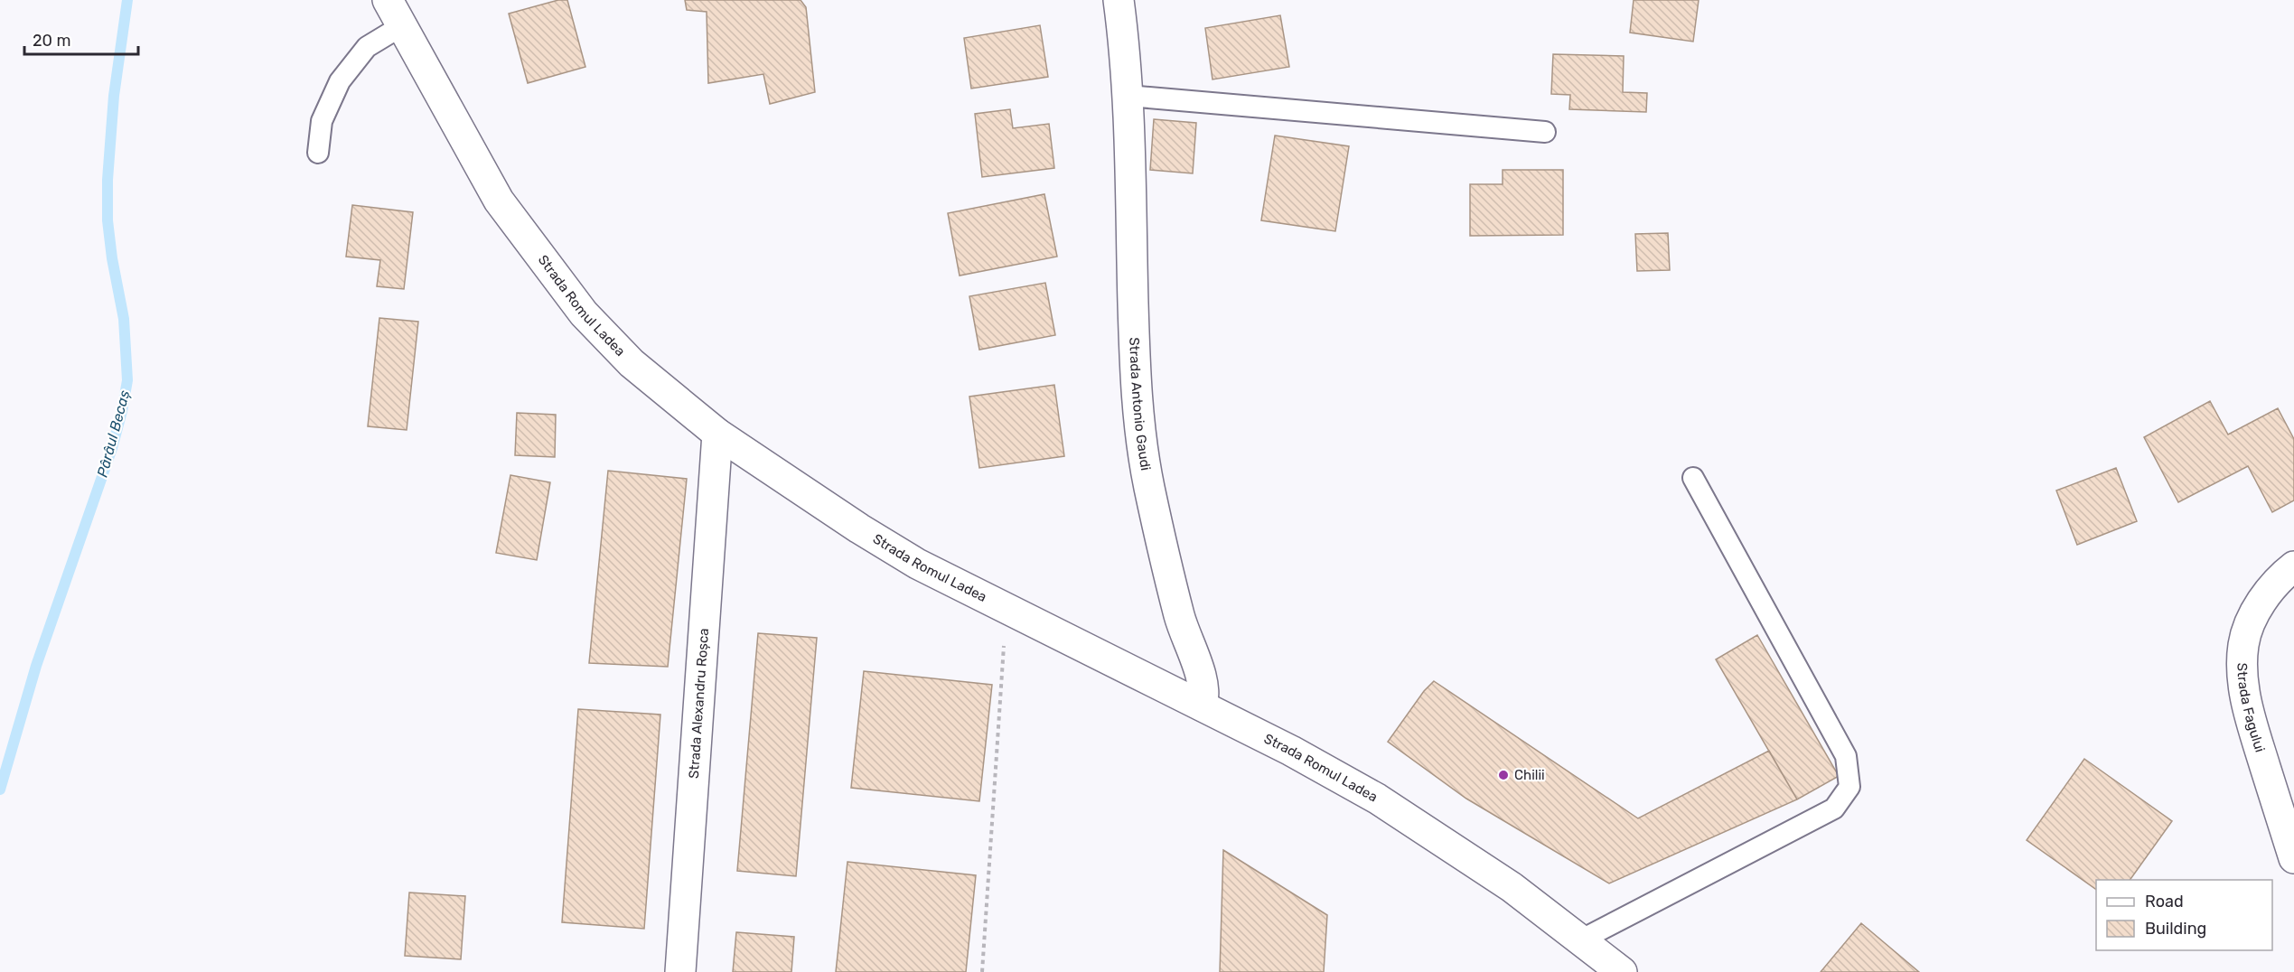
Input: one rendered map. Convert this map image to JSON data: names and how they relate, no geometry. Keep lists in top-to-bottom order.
{
  "streets": {
    "street": [
      "Strada Romul Ladea",
      "Strada Antonio Gaudi",
      "Strada Alexandru Roșca",
      "Strada Fagului"
    ]
  },
  "crossings": [
    ["Strada Romul Ladea", "Strada Antonio Gaudi"],
    ["Strada Romul Ladea", "Strada Alexandru Roșca"]
  ],
  "water": ["Pârâul Becaș"],
  "places": ["Chilii"],
  "legend": ["Road", "Building"],
  "scale_bar": "20 m"
}
